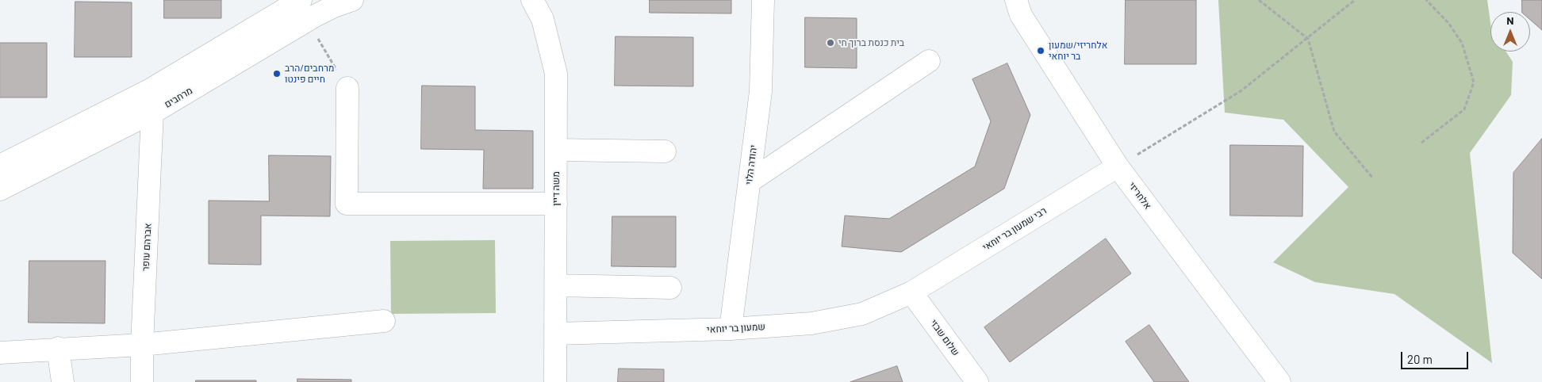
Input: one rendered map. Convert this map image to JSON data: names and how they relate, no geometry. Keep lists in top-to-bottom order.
{
  "streets": {
    "street": [
      "מרחבים",
      "יהודה הלוי",
      "משה דיין",
      "אלחריזי",
      "רבי שמעון בר יוחאי",
      "אברהם עופר",
      "שמעון בר יוחאי",
      "שלום שבזי"
    ]
  },
  "crossings": [
    ["מרחבים", "אברהם עופר"],
    ["יהודה הלוי", "שמעון בר יוחאי"],
    ["משה דיין", "שמעון בר יוחאי"],
    ["אלחריזי", "רבי שמעון בר יוחאי"],
    ["רבי שמעון בר יוחאי", "שמעון בר יוחאי"],
    ["רבי שמעון בר יוחאי", "שלום שבזי"],
    ["שמעון בר יוחאי", "שלום שבזי"]
  ],
  "places": ["בית כנסת ברוך חי", "אלחריזי/שמעון בר יוחאי", "מרחבים/הרב חיים פינטו"],
  "scale_bar": "20 m",
  "north": "top"
}
